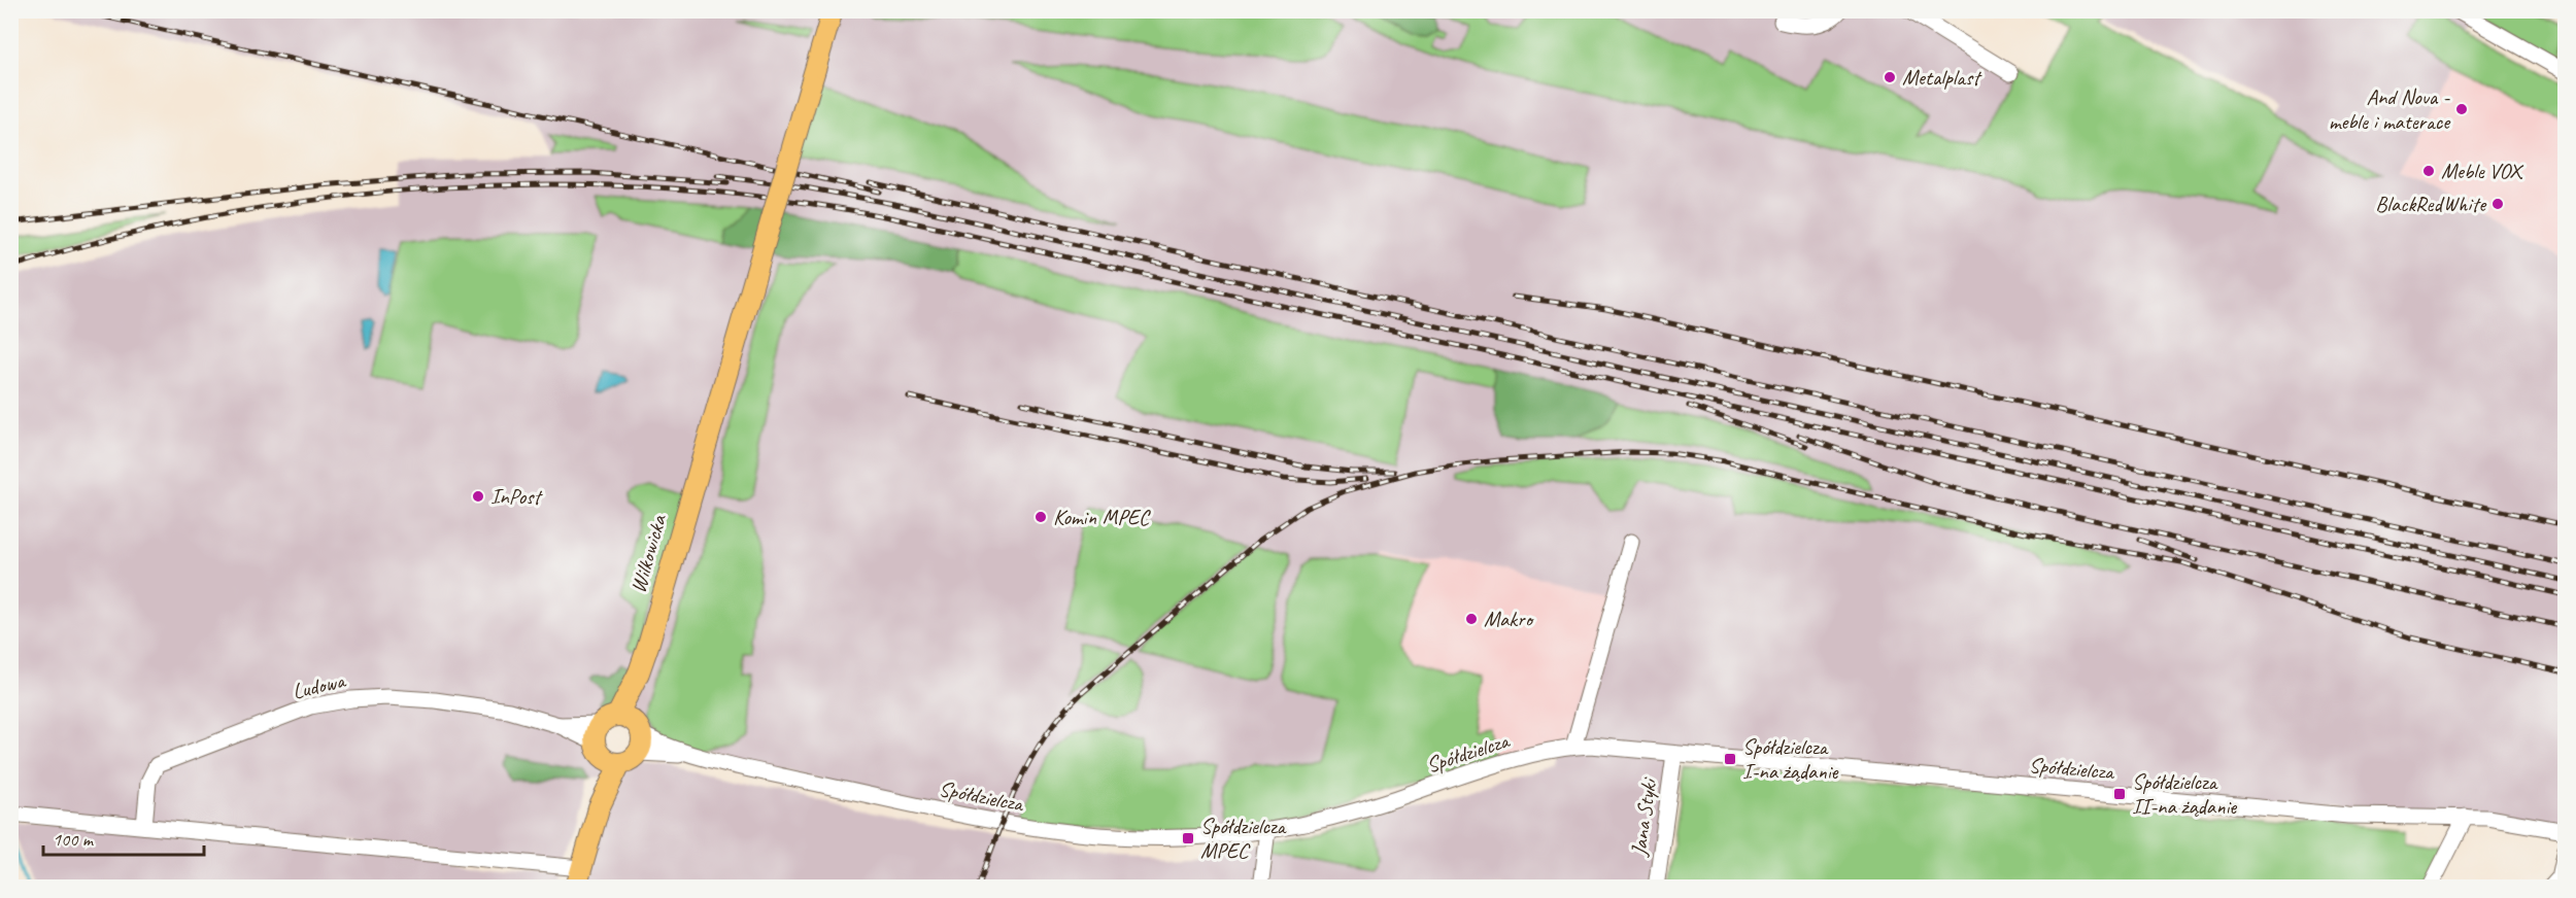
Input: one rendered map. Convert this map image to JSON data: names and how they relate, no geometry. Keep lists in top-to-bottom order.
{
  "streets": {
    "main road": ["Wilkowicka"],
    "street": ["Ludowa", "Spółdzielcza", "Jana Styki"]
  },
  "crossings": [
    ["Wilkowicka", "Ludowa"],
    ["Wilkowicka", "Spółdzielcza"],
    ["Ludowa", "Spółdzielcza"],
    ["Spółdzielcza", "Jana Styki"]
  ],
  "places": {
    "other": [
      "Metalplast",
      "And Nova - meble i materace",
      "Meble VOX",
      "BlackRedWhite",
      "InPost",
      "Komin MPEC",
      "Makro"
    ],
    "transit": ["Spółdzielcza I-na żądanie", "Spółdzielcza II-na żądanie", "Spółdzielcza MPEC"]
  },
  "scale_bar": "100 m"
}
